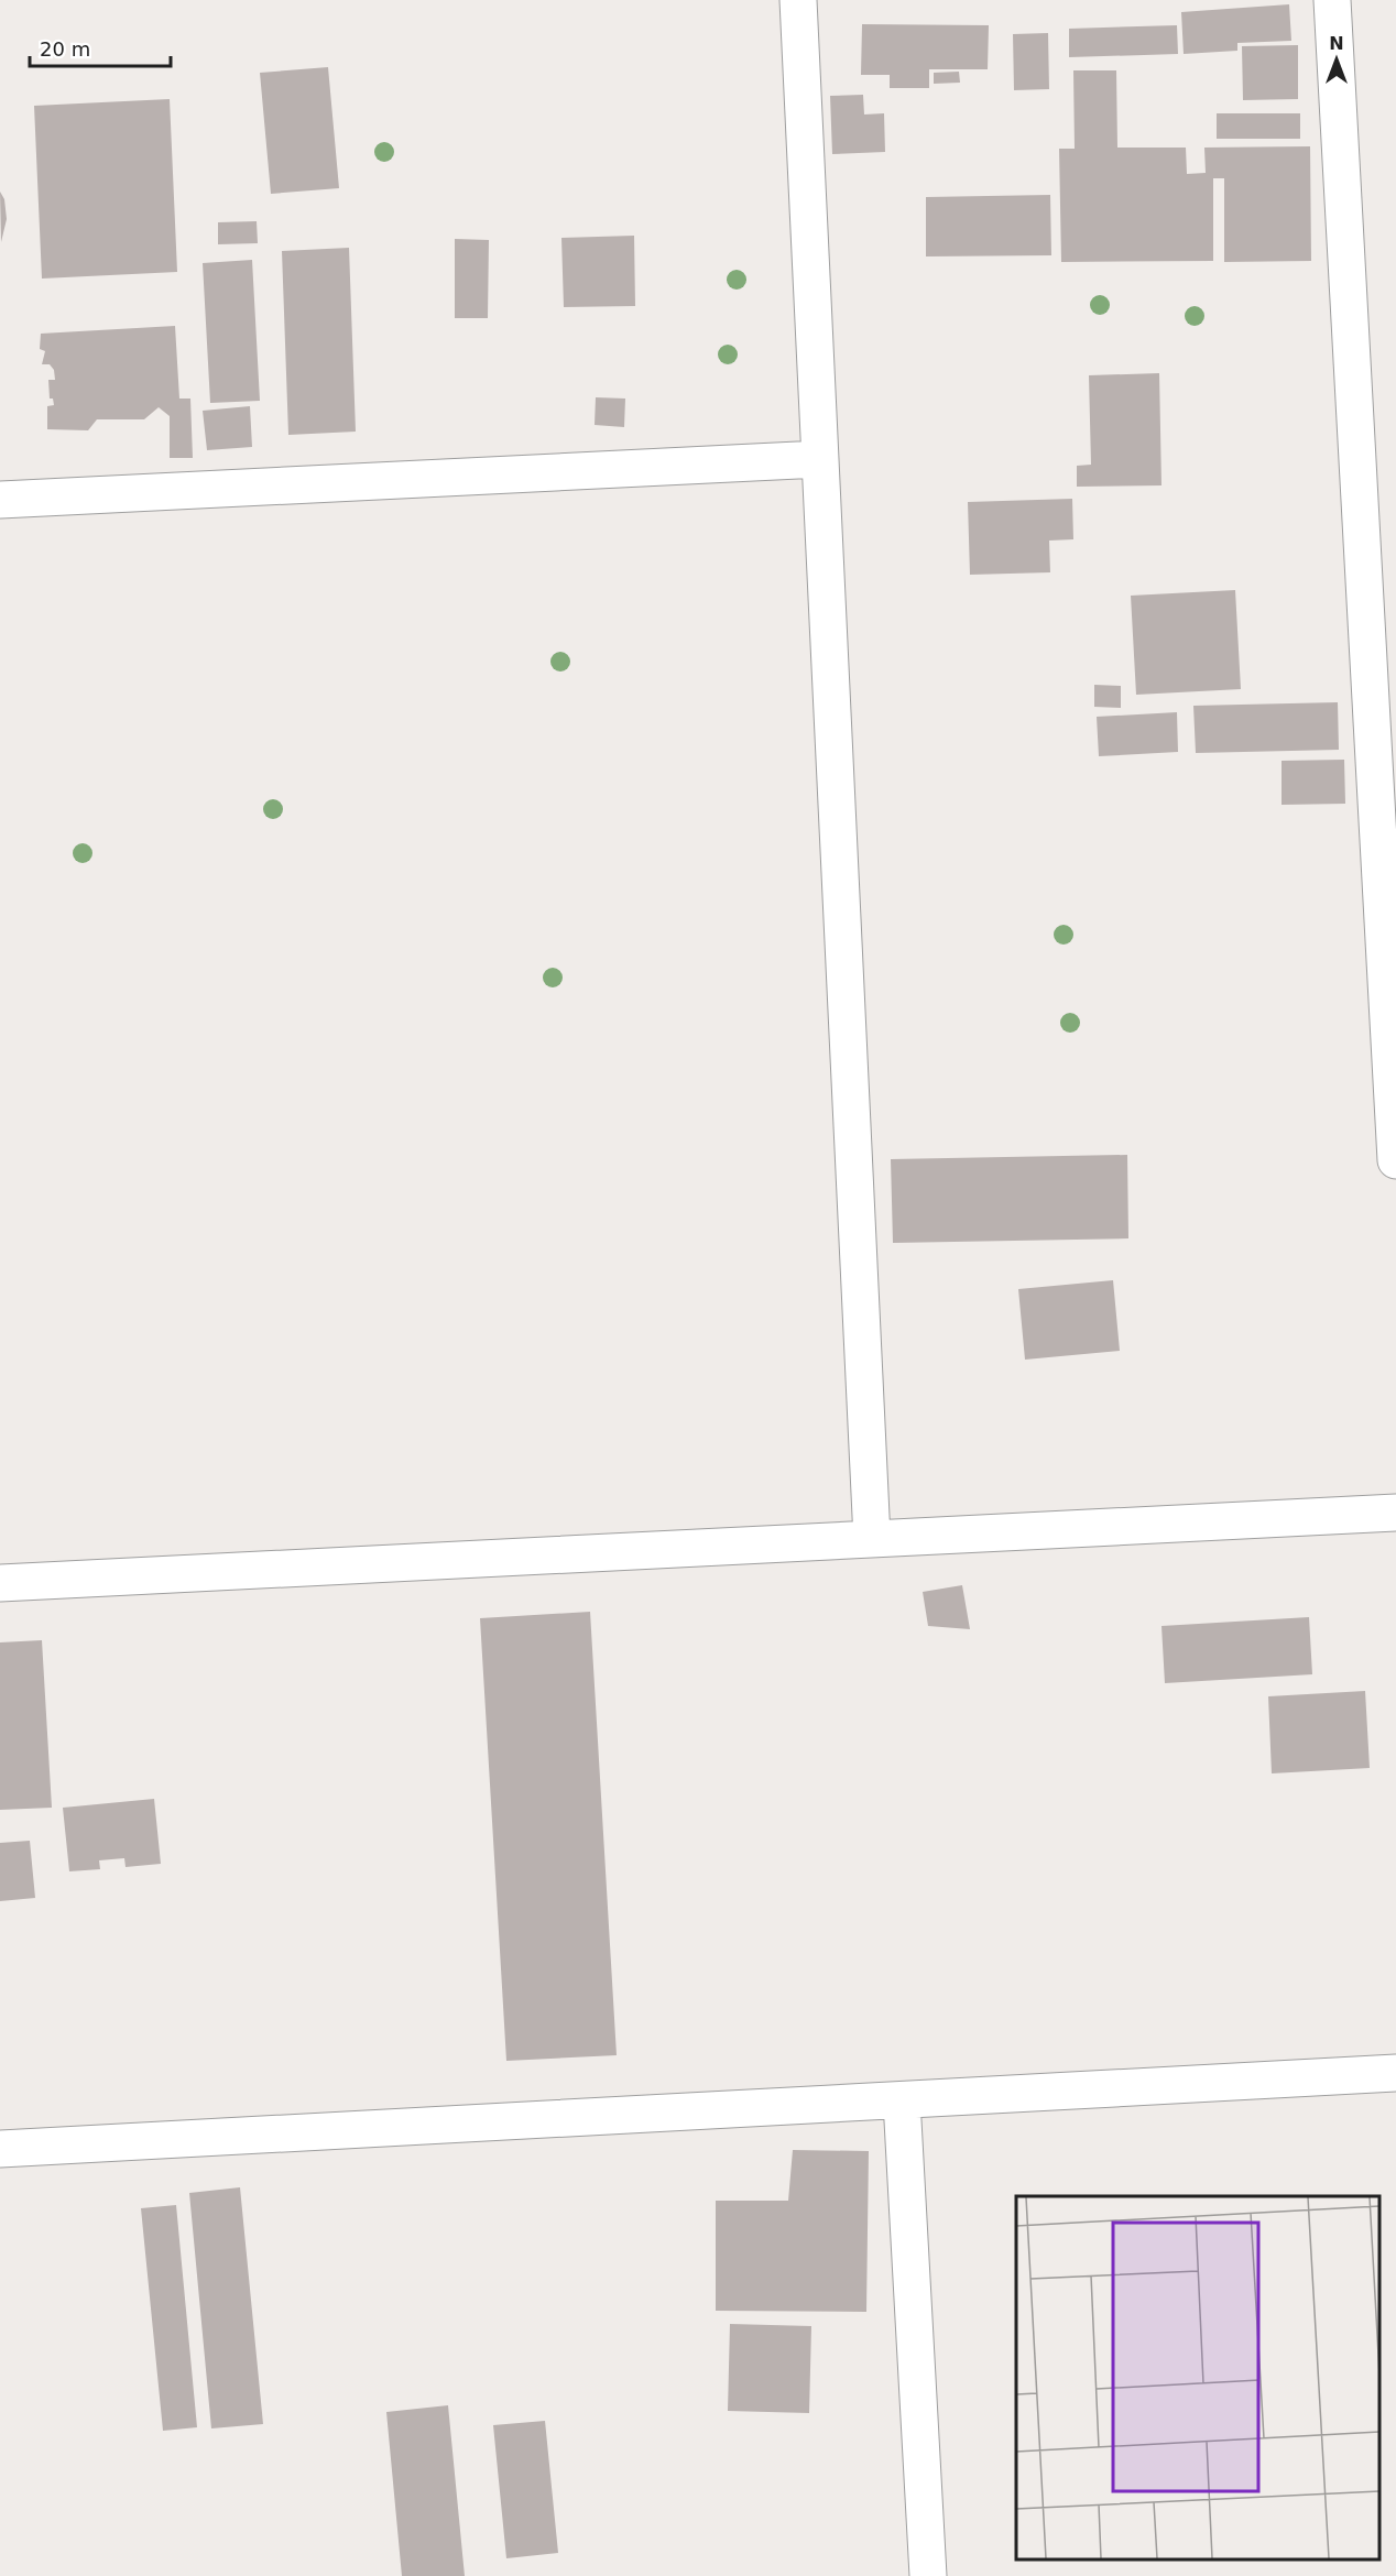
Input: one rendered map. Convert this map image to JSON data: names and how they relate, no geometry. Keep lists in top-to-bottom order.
{
  "scale_bar": "20 m",
  "north": "top"
}
